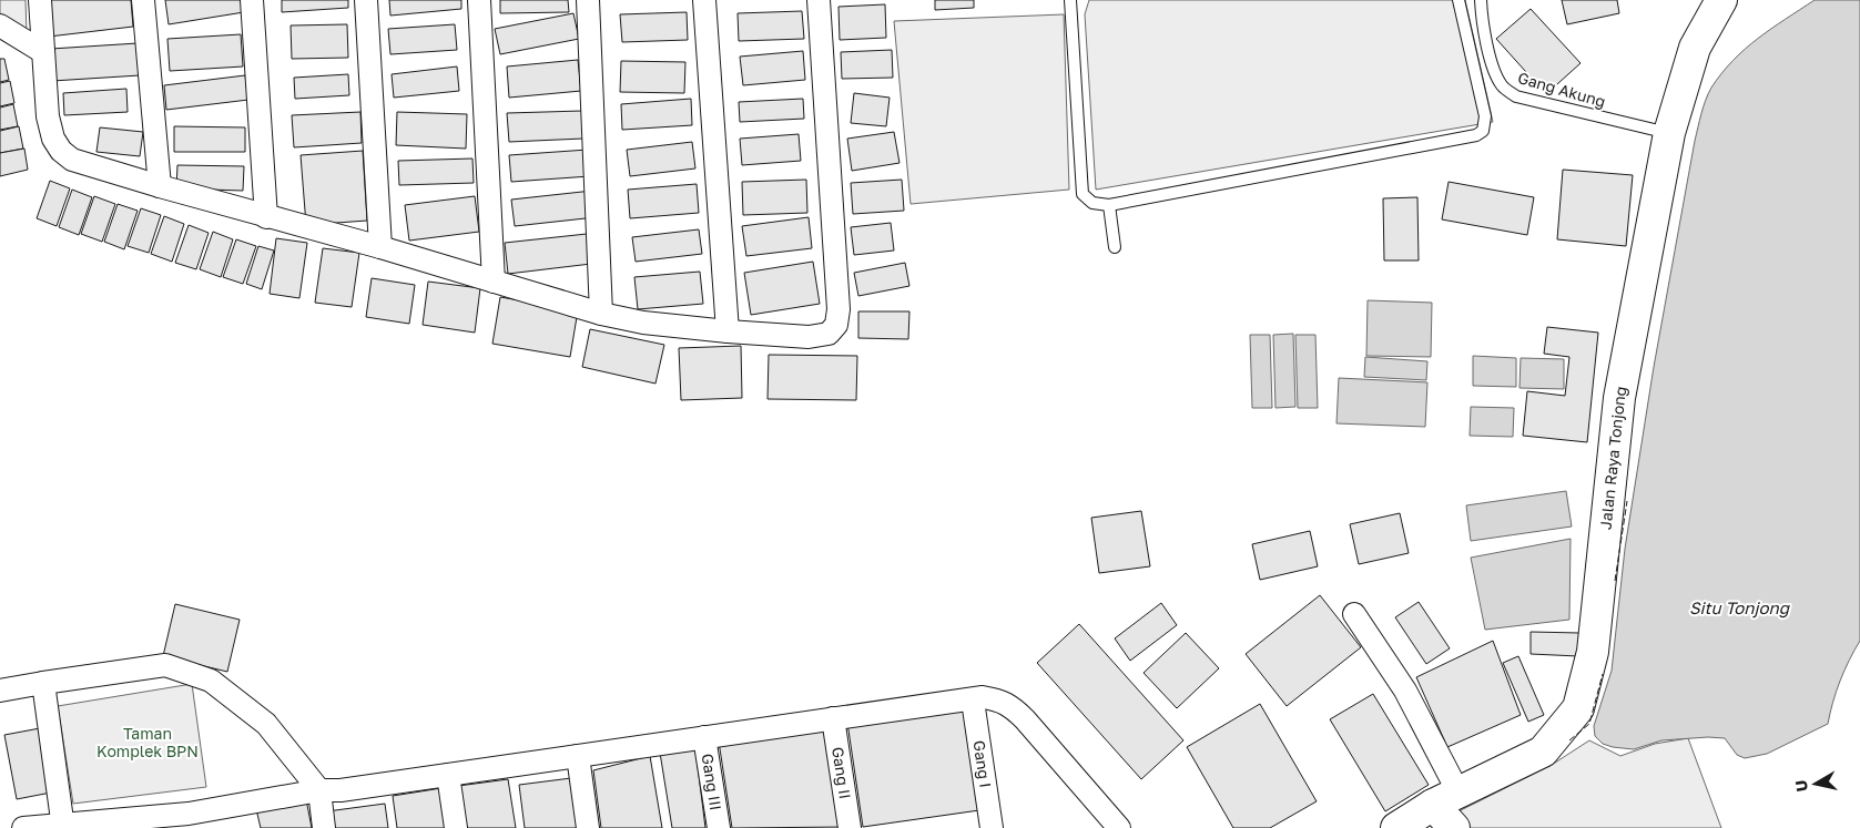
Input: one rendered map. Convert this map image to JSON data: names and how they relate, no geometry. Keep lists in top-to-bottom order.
{
  "streets": {
    "main road": ["Jalan Raya Tonjong"],
    "street": ["Gang I", "Gang II", "Gang III"],
    "lane": ["Gang Akung"]
  },
  "crossings": [
    ["Gang Akung", "Jalan Raya Tonjong"]
  ],
  "water": ["Situ Tonjong"],
  "parks": ["Taman Komplek BPN"],
  "north": "left"
}
